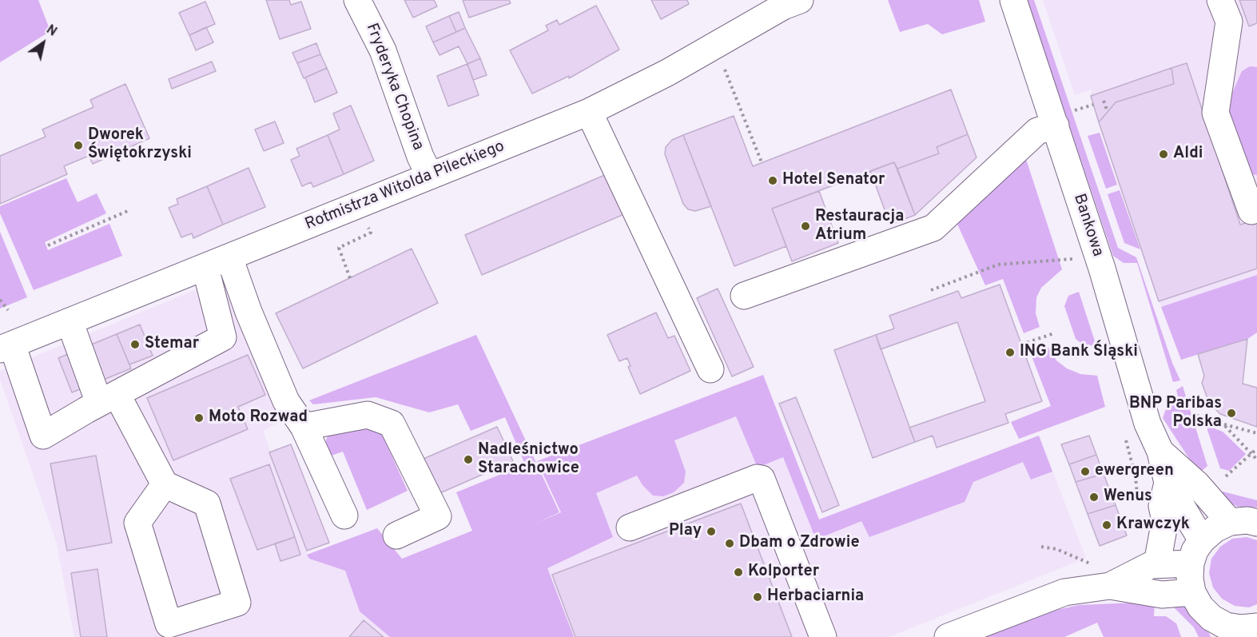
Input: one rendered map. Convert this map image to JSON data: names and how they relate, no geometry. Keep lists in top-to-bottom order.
{
  "streets": {
    "street": ["Fryderyka Chopina", "Rotmistrza Witolda Pileckiego", "Bankowa"]
  },
  "crossings": [
    ["Fryderyka Chopina", "Rotmistrza Witolda Pileckiego"]
  ],
  "places": [
    "Dworek Świętokrzyski",
    "Aldi",
    "Hotel Senator",
    "Restauracja Atrium",
    "Stemar",
    "ING Bank Śląski",
    "BNP Paribas Polska",
    "Moto Rozwad",
    "Nadleśnictwo Starachowice",
    "ewergreen",
    "Wenus",
    "Krawczyk",
    "Play",
    "Dbam o Zdrowie",
    "Kolporter",
    "Herbaciarnia"
  ],
  "north": "top right"
}
